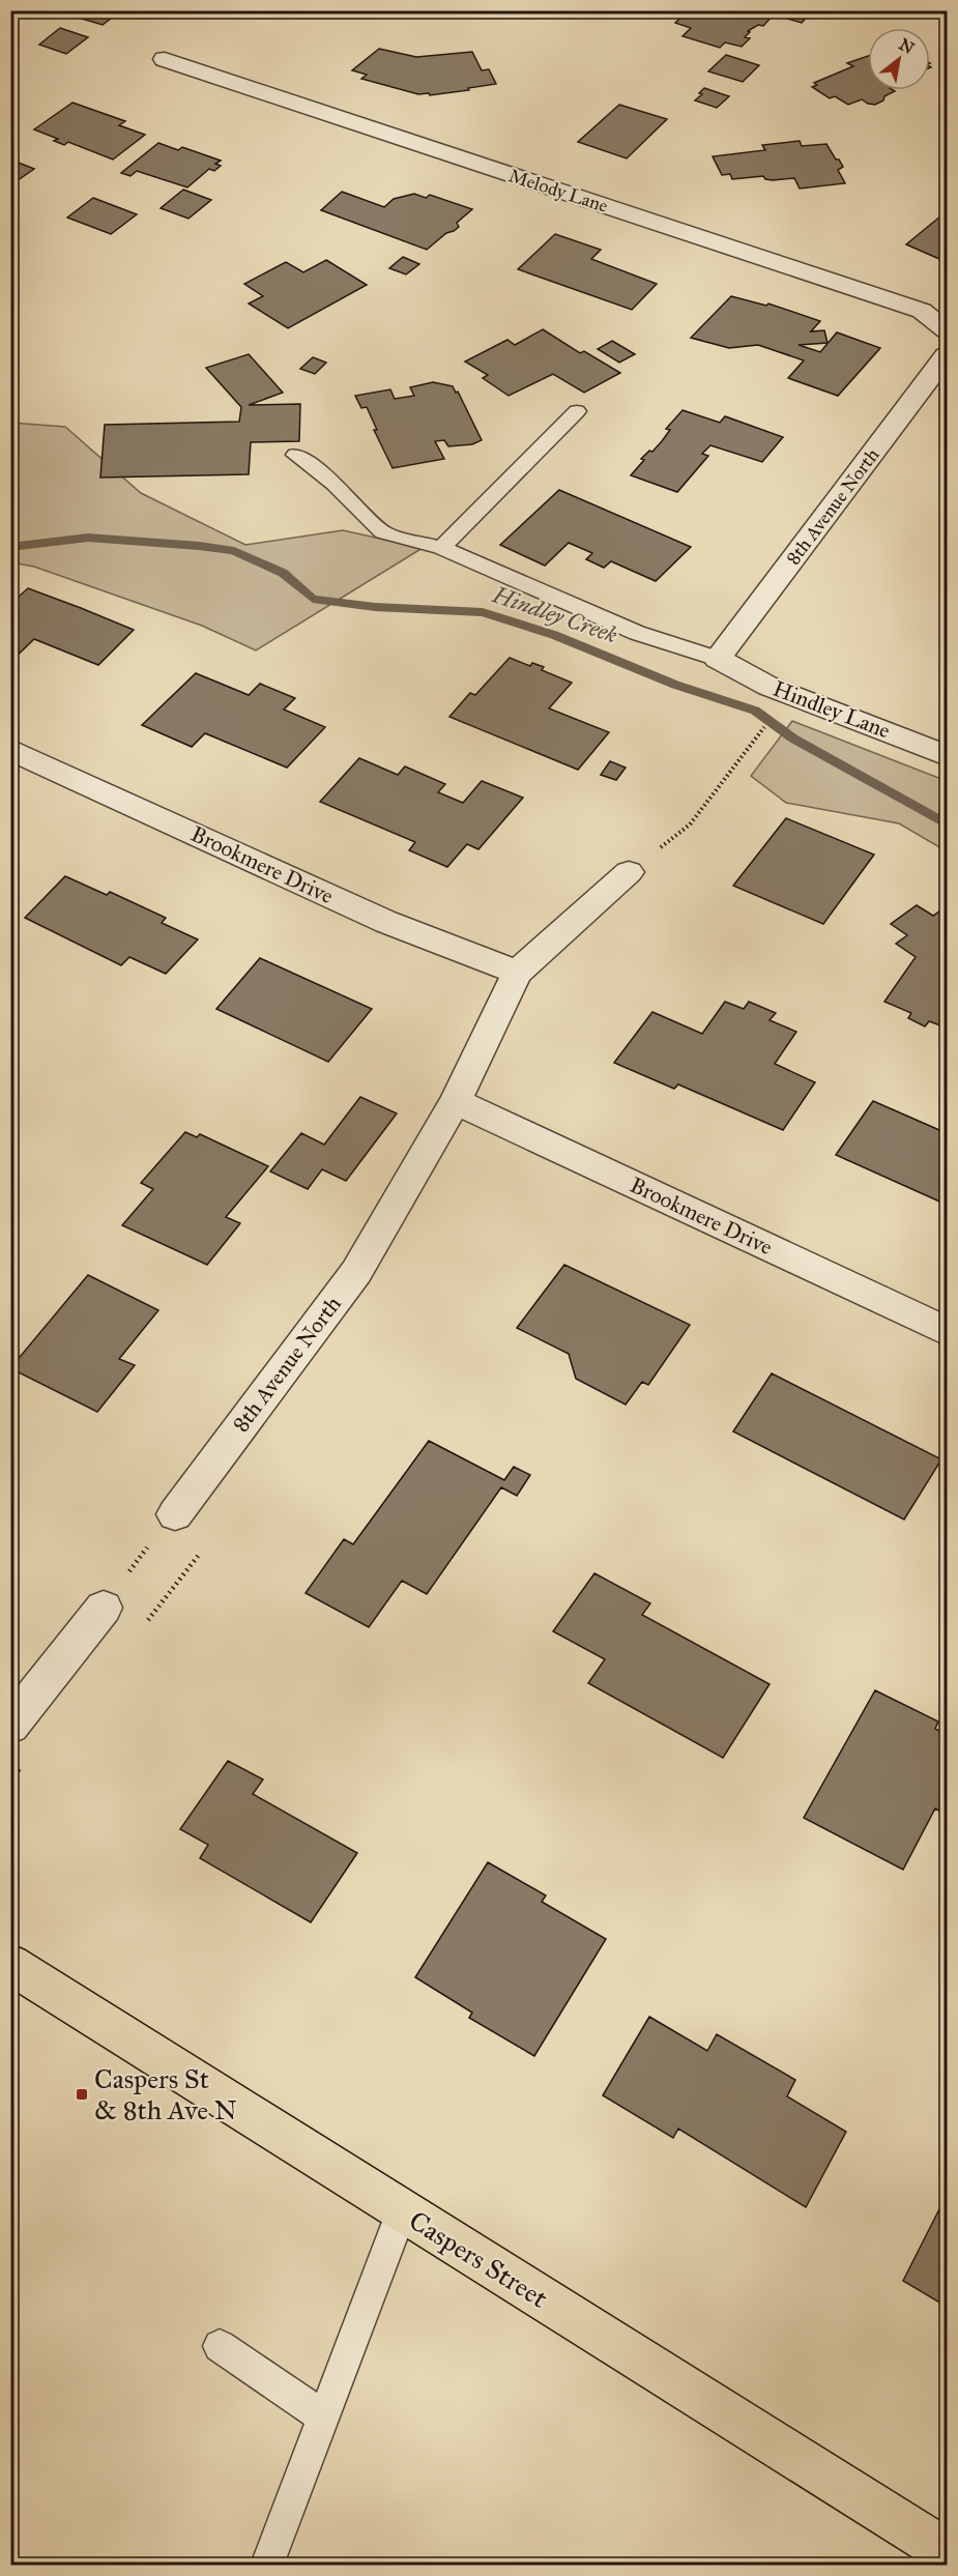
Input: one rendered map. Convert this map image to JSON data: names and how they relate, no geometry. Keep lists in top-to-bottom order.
{
  "streets": {
    "main road": ["Caspers Street"],
    "street": [
      "Melody Lane",
      "8th Avenue North",
      "Hindley Lane",
      "Brookmere Drive"
    ]
  },
  "crossings": [
    ["8th Avenue North", "Hindley Lane"],
    ["8th Avenue North", "Brookmere Drive"]
  ],
  "water": ["Hindley Creek"],
  "places": {
    "transit": ["Caspers St & 8th Ave N"]
  },
  "north": "top right"
}
